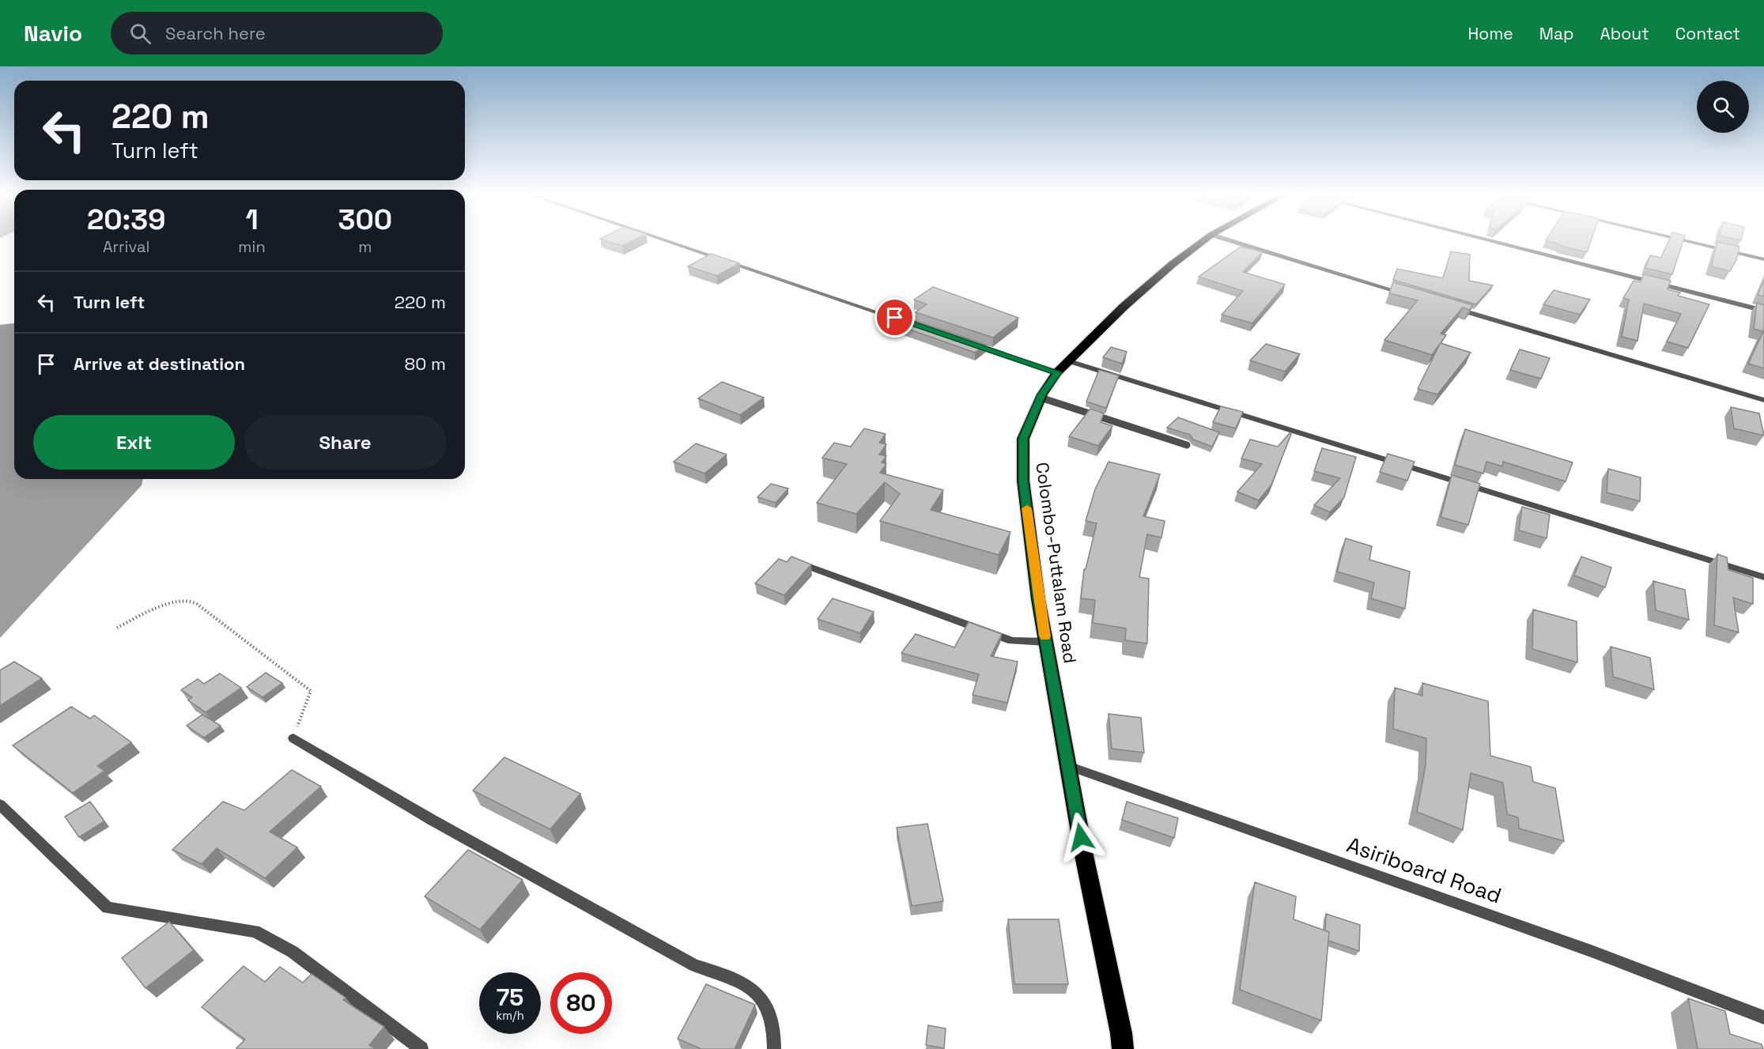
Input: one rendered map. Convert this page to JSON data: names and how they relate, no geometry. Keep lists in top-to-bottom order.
{
  "streets": {
    "highway": ["Colombo-Puttalam Road"],
    "street": ["Asiriboard Road"]
  },
  "crossings": [
    ["Colombo-Puttalam Road", "Asiriboard Road"]
  ],
  "page": {
    "header": "Navio",
    "search": "Search here",
    "nav": [
      "Home",
      "Map",
      "About",
      "Contact"
    ],
    "turn": ["220 m", "Turn left"],
    "eta": [
      "20:39",
      "Arrival",
      "1",
      "min",
      "300",
      "m"
    ],
    "list": [
      {
        "name": "Turn left",
        "value": "220 m"
      },
      {
        "name": "Arrive at destination",
        "value": "80 m"
      }
    ],
    "buttons": ["Exit", "Share"],
    "speed": "75 km/h",
    "limit": "80"
  }
}
